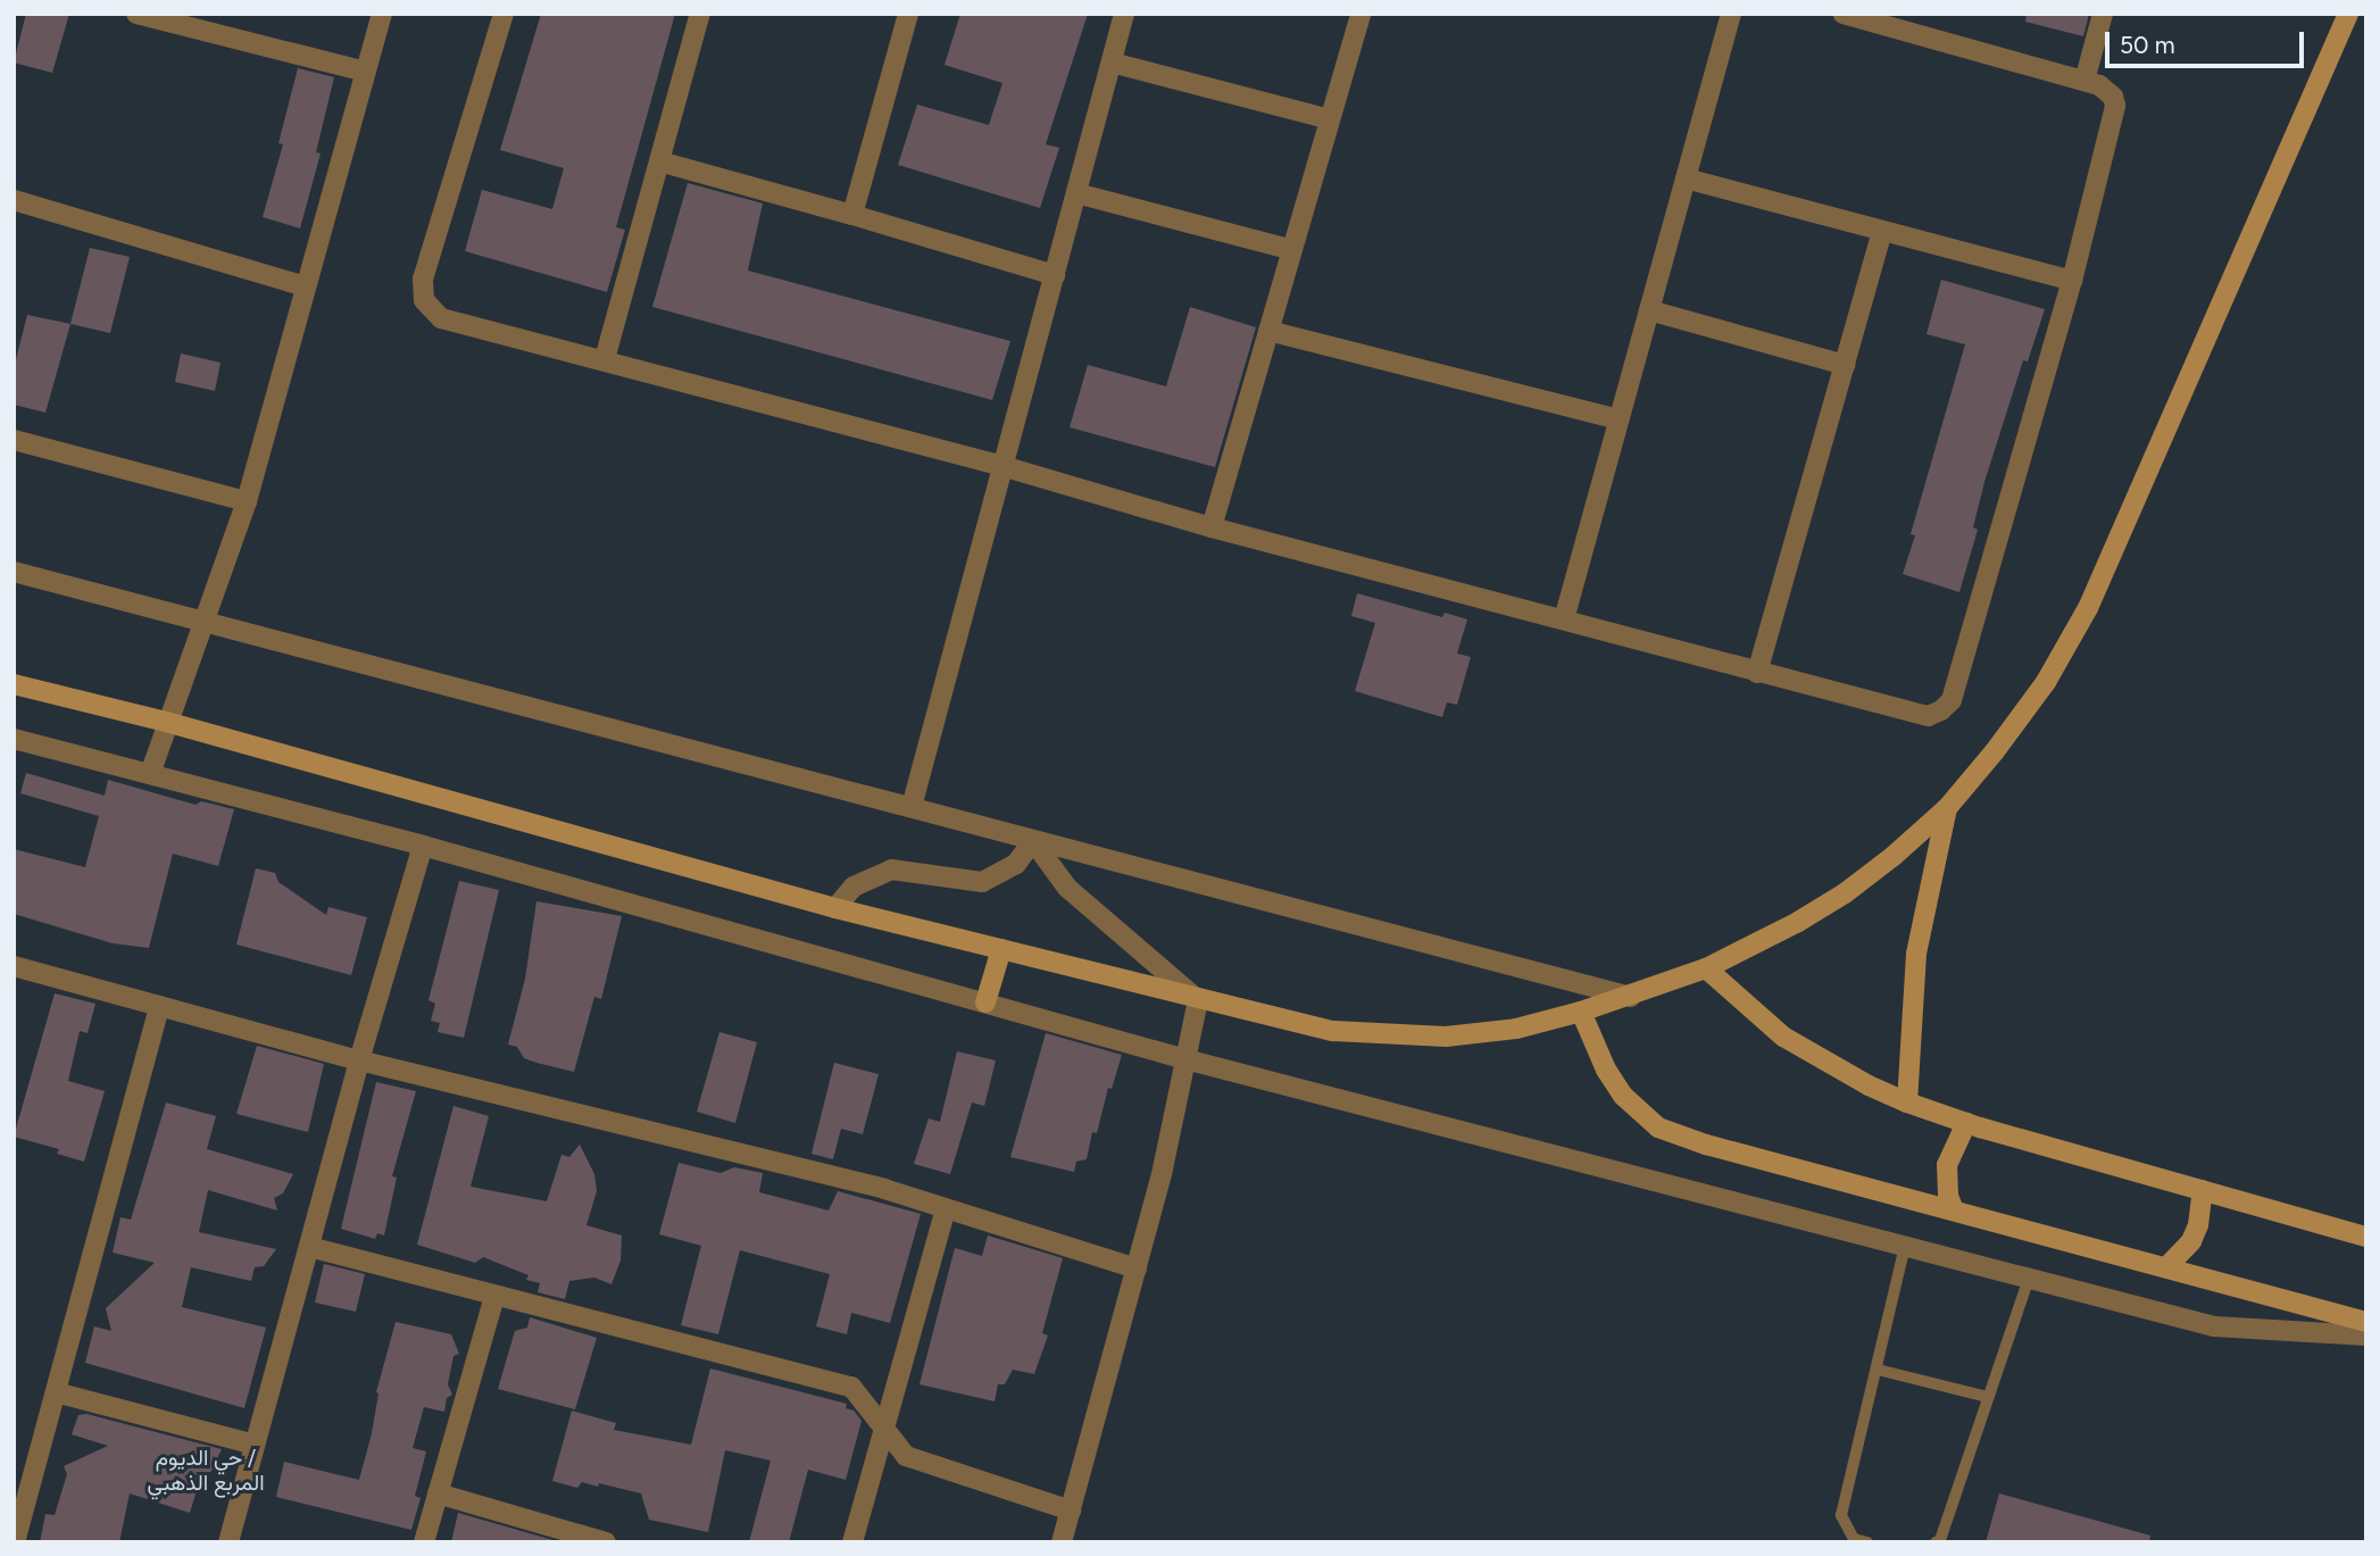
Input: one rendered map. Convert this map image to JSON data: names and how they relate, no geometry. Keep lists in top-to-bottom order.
{
  "districts": ["حي الديوم / المربع الذهبي"],
  "scale_bar": "50 m"
}
